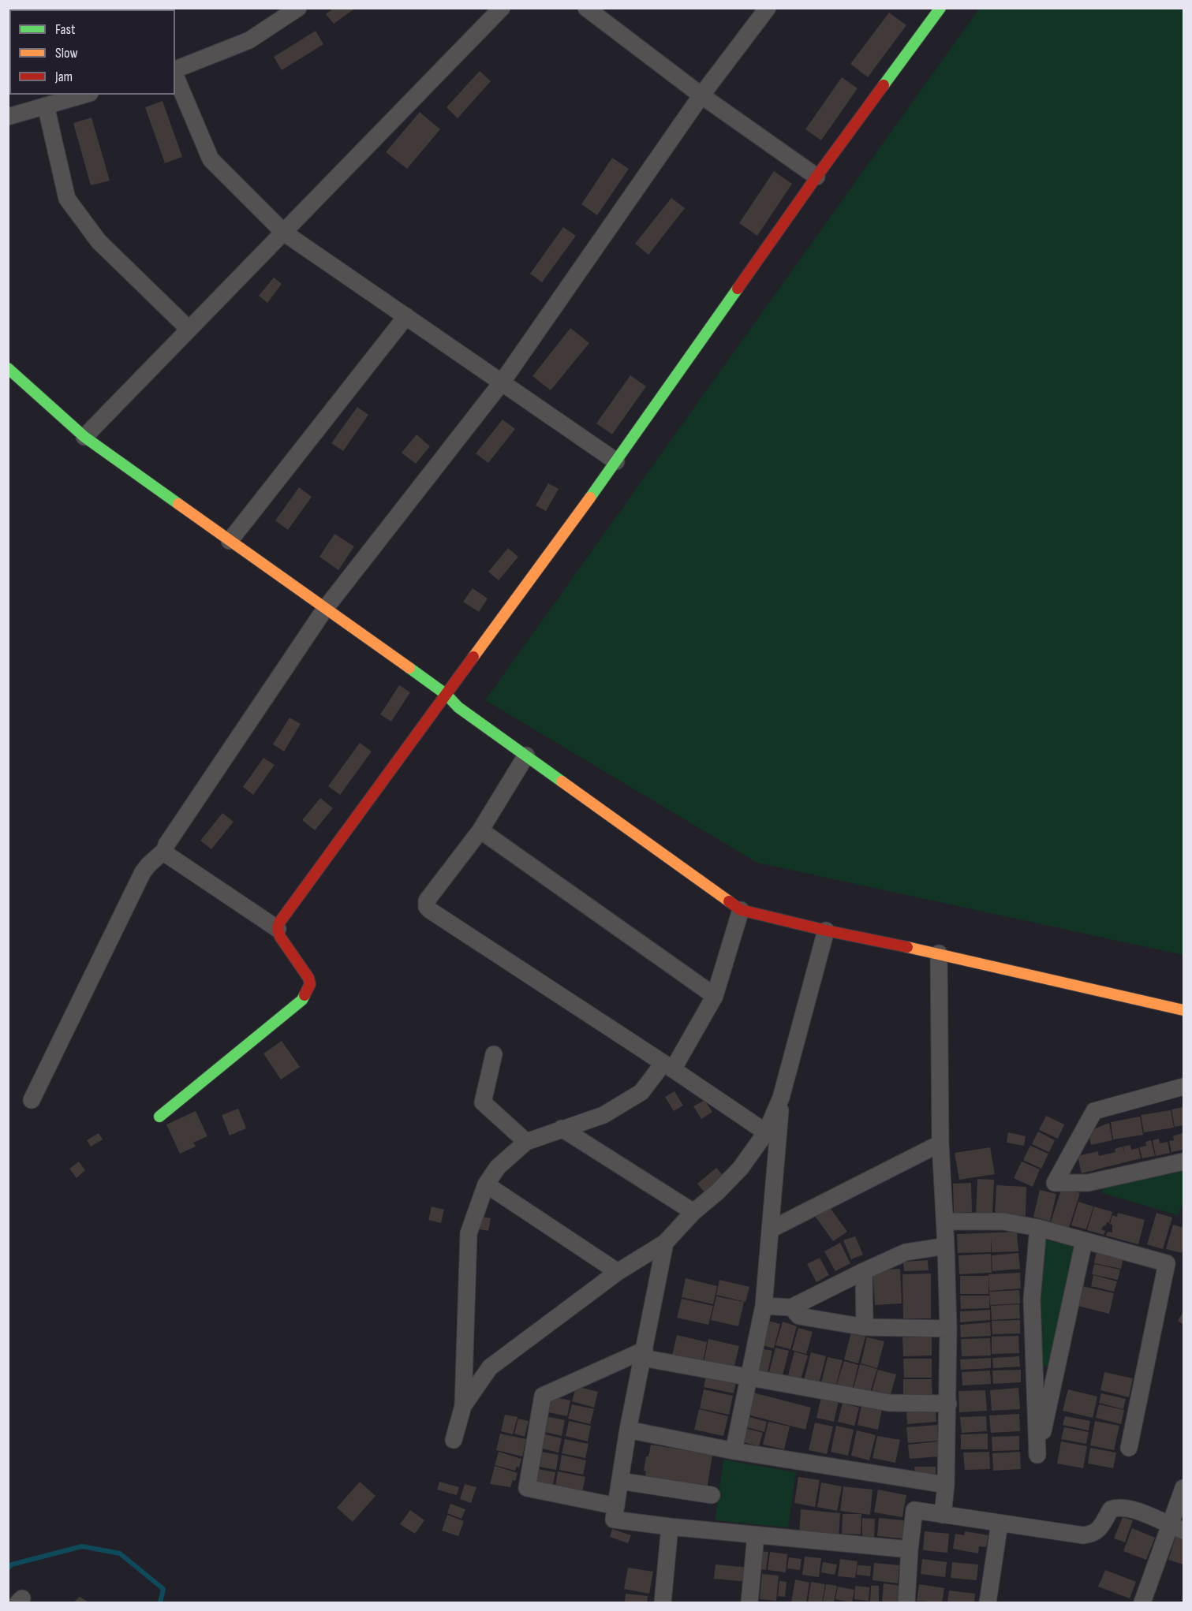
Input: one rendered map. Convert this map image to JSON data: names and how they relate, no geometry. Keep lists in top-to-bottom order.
{
  "legend": ["Fast", "Slow", "Jam"]
}
